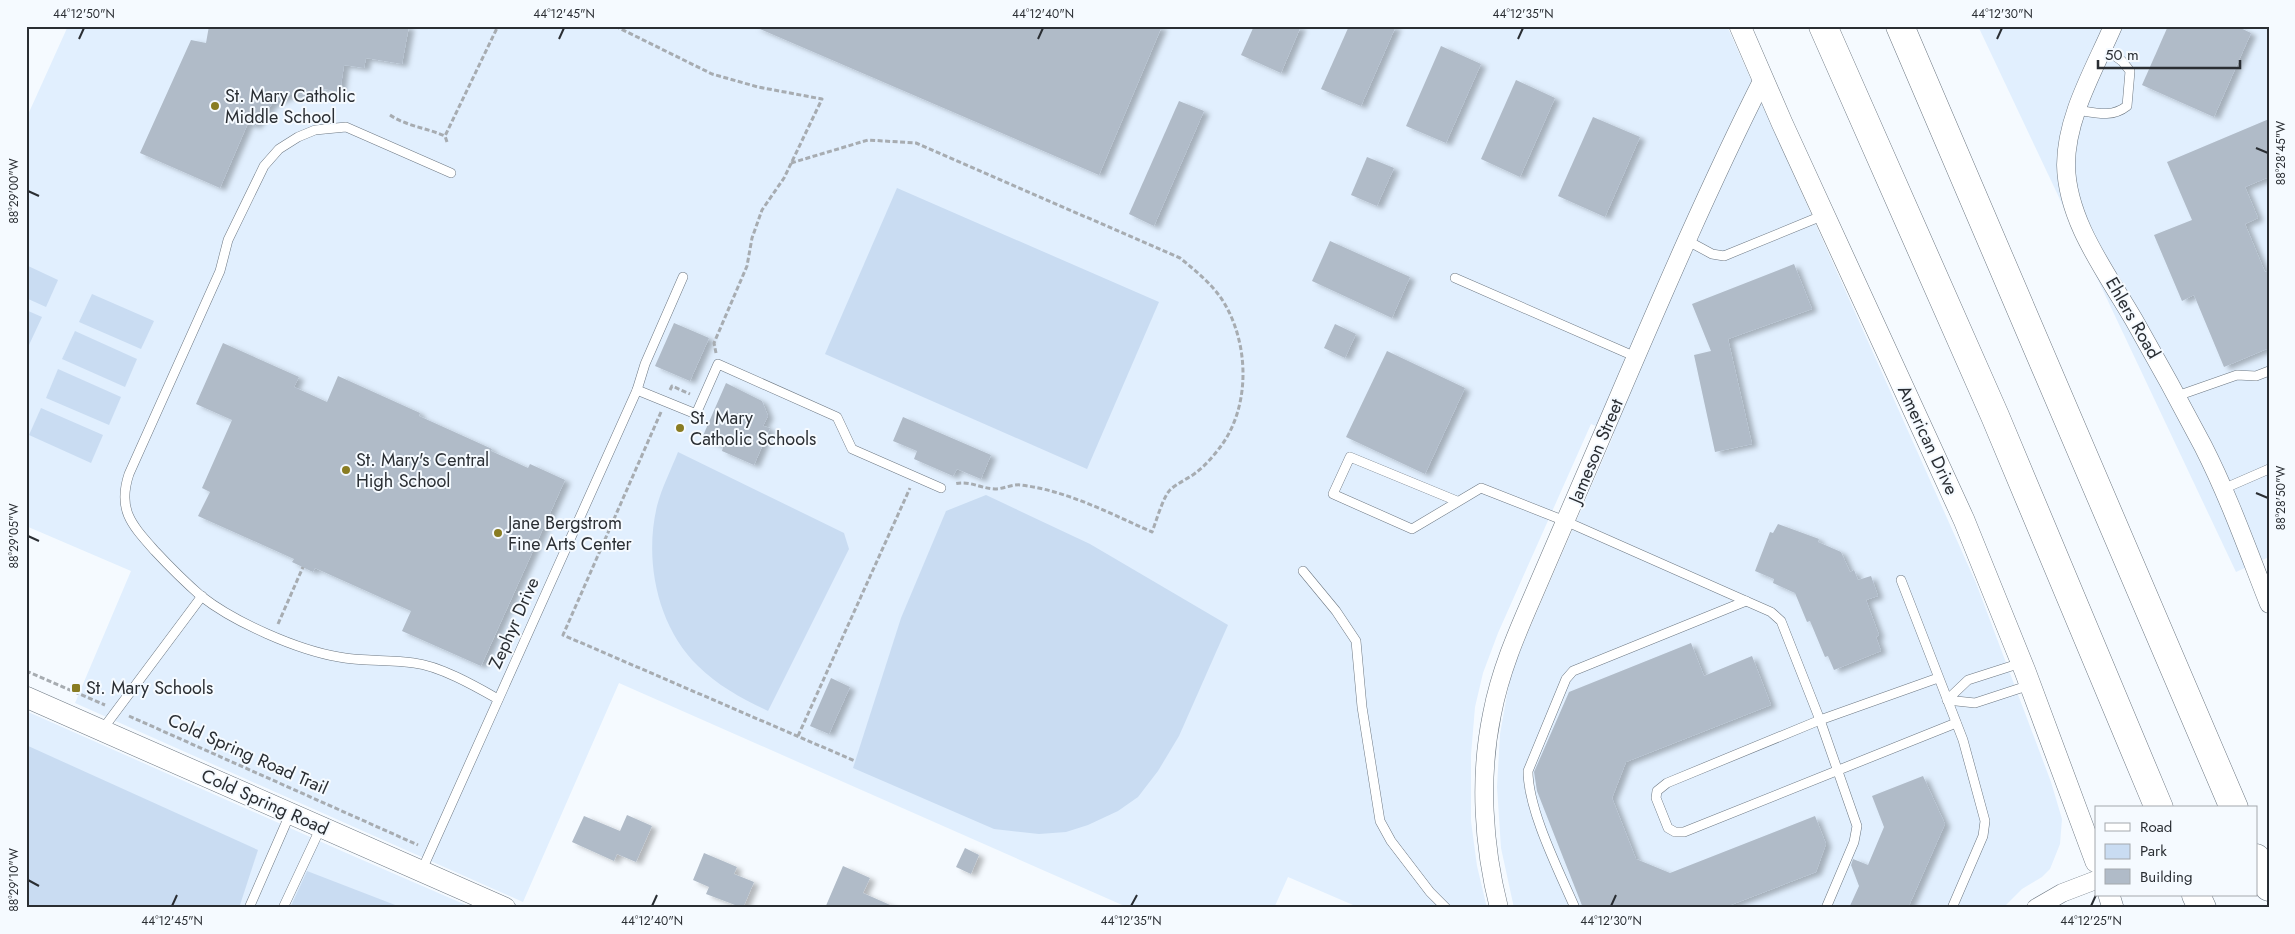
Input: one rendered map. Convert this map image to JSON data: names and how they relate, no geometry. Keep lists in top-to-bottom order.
{
  "streets": {
    "street": [
      "Ehlers Road",
      "American Drive",
      "Jameson Street",
      "Cold Spring Road"
    ],
    "lane": ["Zephyr Drive"],
    "path": ["Cold Spring Road Trail"]
  },
  "crossings": [
    ["American Drive", "Jameson Street"],
    ["Zephyr Drive", "Cold Spring Road Trail"],
    ["Zephyr Drive", "Cold Spring Road"]
  ],
  "places": {
    "other": [
      "St. Mary Catholic Middle School",
      "St. Mary Catholic Schools",
      "St. Mary's Central High School",
      "Jane Bergstrom Fine Arts Center"
    ],
    "transit": ["St. Mary Schools"]
  },
  "legend": ["Road", "Park", "Building"],
  "scale_bar": "50 m",
  "coordinates": [
    "44°12'50\"N",
    "44°12'45\"N",
    "44°12'40\"N",
    "44°12'35\"N",
    "44°12'30\"N",
    "88°28'45\"W",
    "88°29'00\"W",
    "88°28'50\"W",
    "88°29'05\"W",
    "88°29'10\"W",
    "44°12'25\"N"
  ]
}
